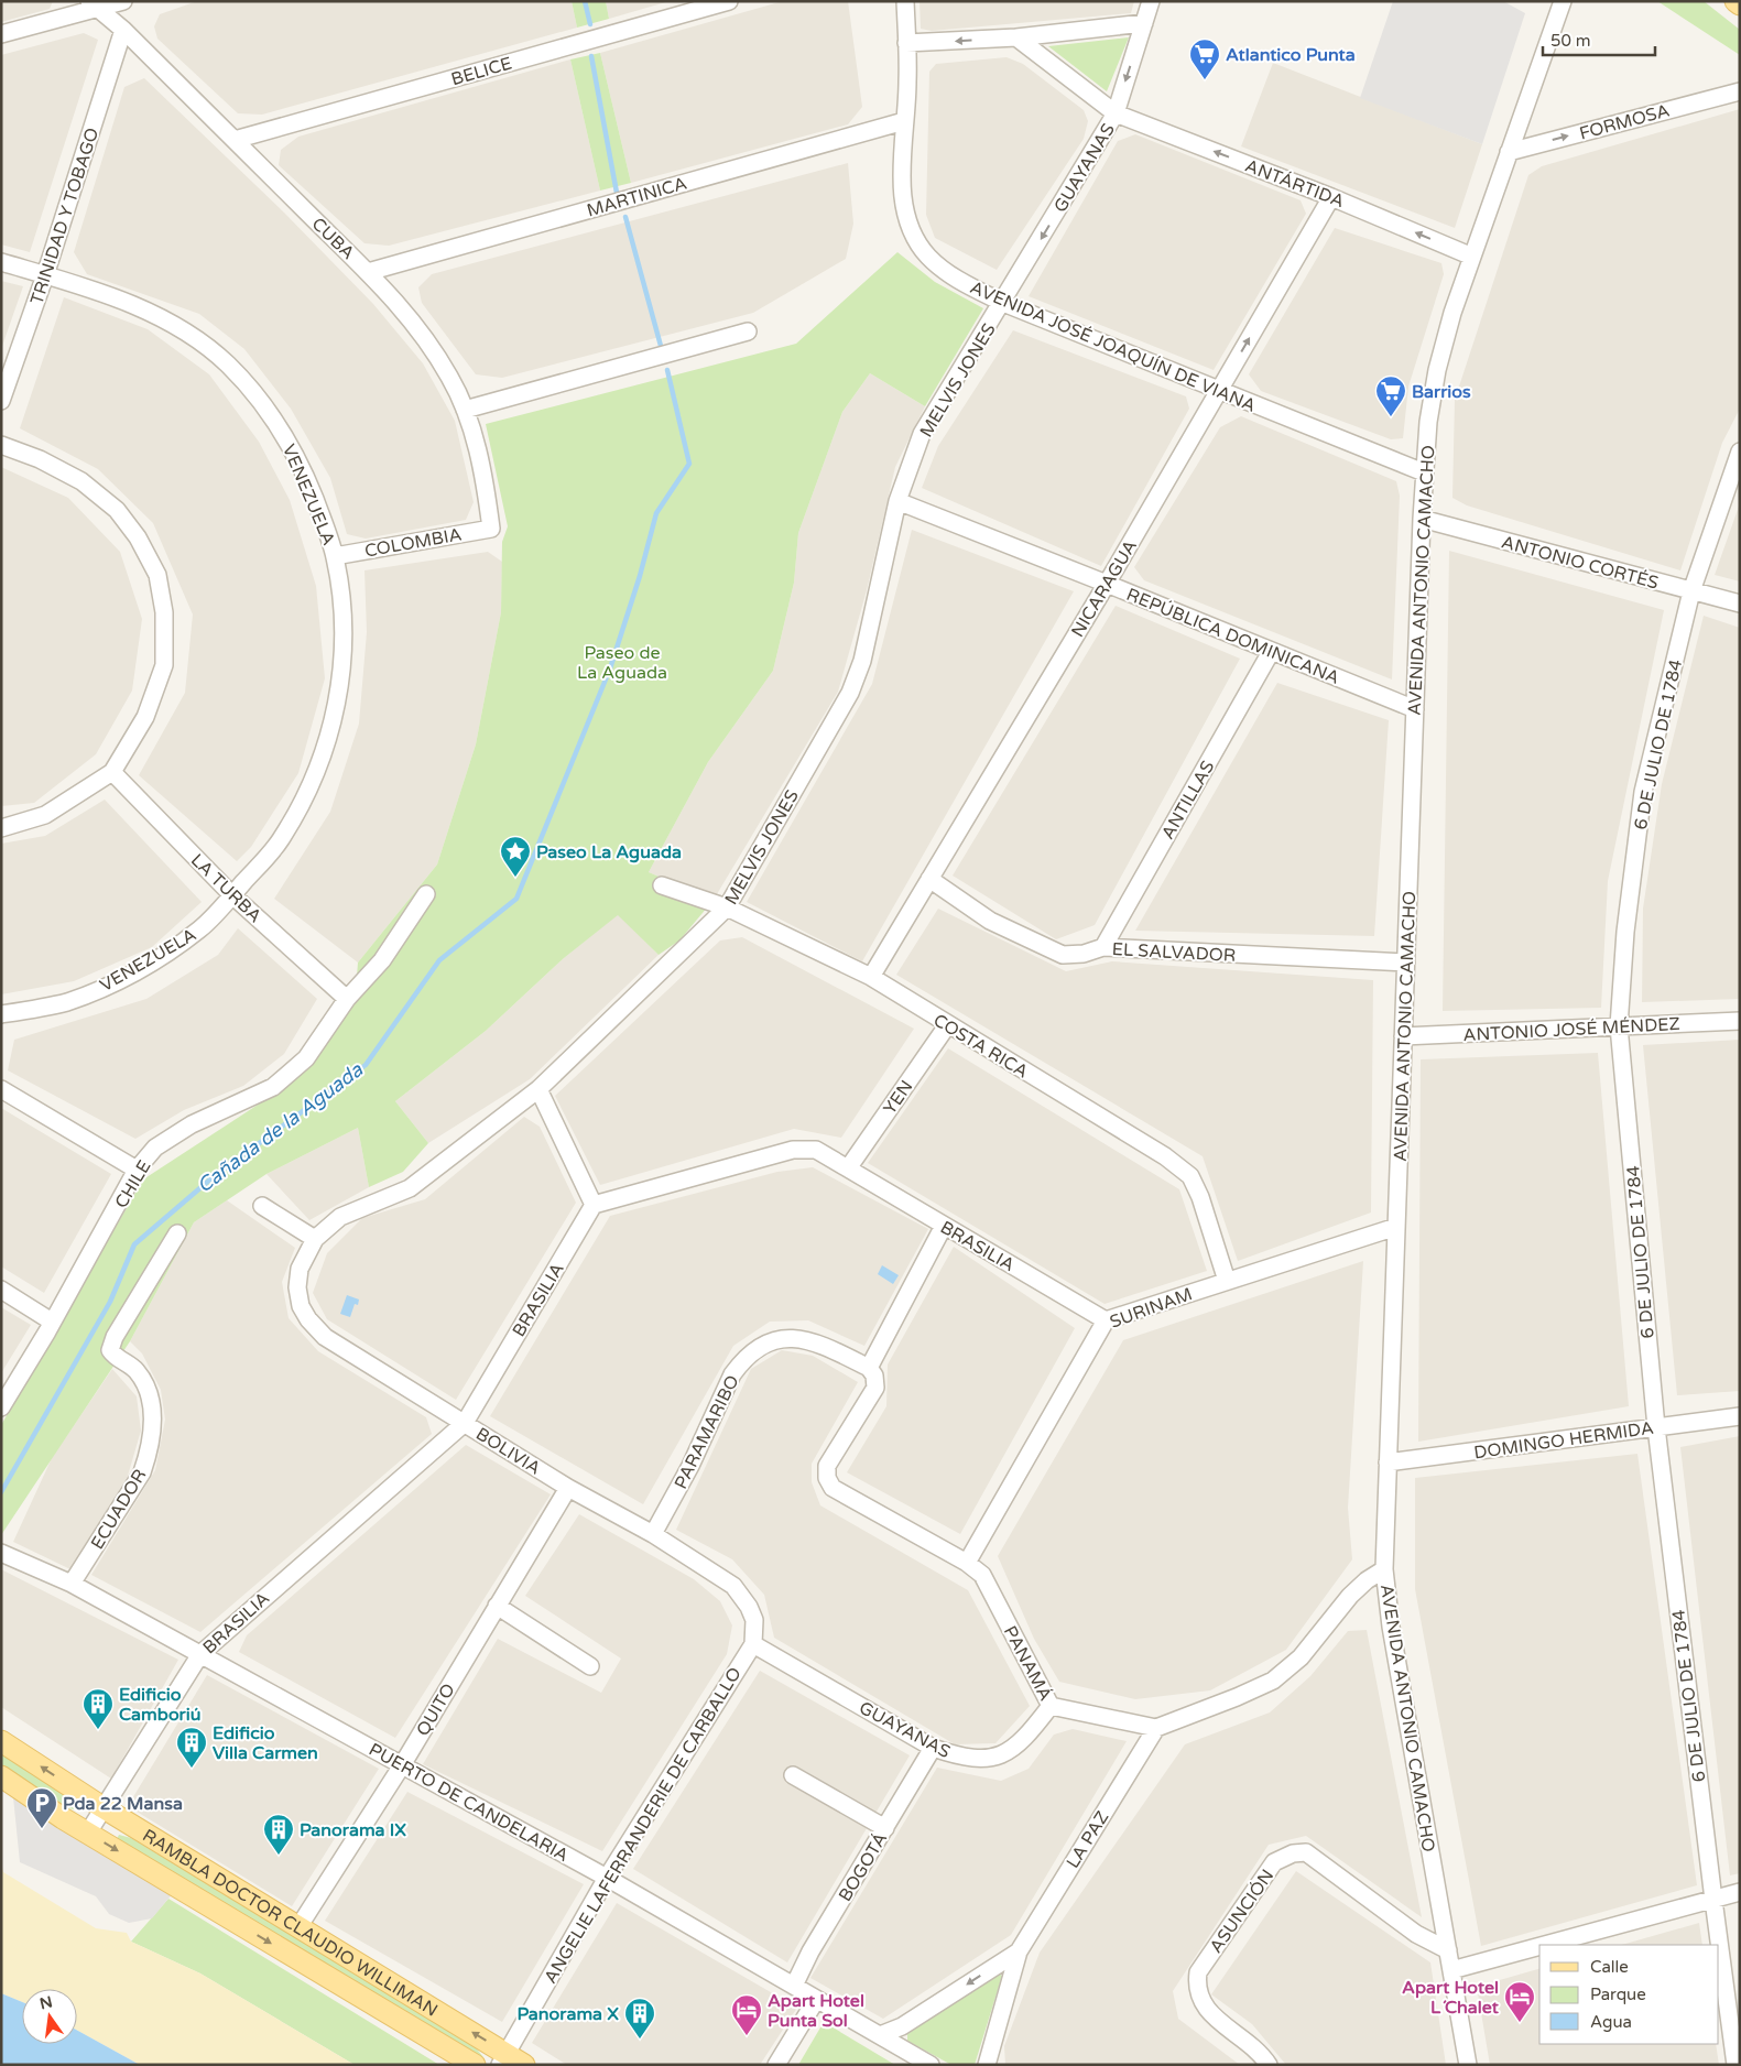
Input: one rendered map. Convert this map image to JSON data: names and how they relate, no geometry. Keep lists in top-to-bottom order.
{
  "streets": {
    "main road": ["RAMBLA DOCTOR CLAUDIO WILLIMAN"],
    "street": [
      "BELICE",
      "FORMOSA",
      "GUAYANAS",
      "ANTÁRTIDA",
      "MARTINICA",
      "TRINIDAD Y TOBAGO",
      "CUBA",
      "AVENIDA JOSÉ JOAQUÍN DE VIANA",
      "MELVIS JONES",
      "VENEZUELA",
      "COLOMBIA",
      "ANTONIO CORTÉS",
      "AVENIDA ANTONIO CAMACHO",
      "NICARAGUA",
      "REPÚBLICA DOMINICANA",
      "6 DE JULIO DE 1784",
      "ANTILLAS",
      "LA TURBA",
      "EL SALVADOR",
      "ANTONIO JOSÉ MÉNDEZ",
      "COSTA RICA",
      "YEN",
      "CHILE",
      "BRASILIA",
      "SURINAM",
      "PARAMARIBO",
      "DOMINGO HERMIDA",
      "BOLIVIA",
      "ECUADOR",
      "PANAMÁ",
      "QUITO",
      "PUERTO DE CANDELARIA",
      "ANGELIE LAFERRANDERIE DE CARBALLO",
      "LA PAZ",
      "BOGOTÁ",
      "ASUNCIÓN"
    ]
  },
  "crossings": [
    ["BELICE", "CUBA"],
    ["FORMOSA", "AVENIDA ANTONIO CAMACHO"],
    ["GUAYANAS", "ANTÁRTIDA"],
    ["GUAYANAS", "AVENIDA JOSÉ JOAQUÍN DE VIANA"],
    ["GUAYANAS", "MELVIS JONES"],
    ["GUAYANAS", "BOLIVIA"],
    ["GUAYANAS", "PANAMÁ"],
    ["GUAYANAS", "ANGELIE LAFERRANDERIE DE CARBALLO"],
    ["GUAYANAS", "BOGOTÁ"],
    ["ANTÁRTIDA", "AVENIDA ANTONIO CAMACHO"],
    ["ANTÁRTIDA", "NICARAGUA"],
    ["MARTINICA", "CUBA"],
    ["MARTINICA", "AVENIDA JOSÉ JOAQUÍN DE VIANA"],
    ["TRINIDAD Y TOBAGO", "CUBA"],
    ["TRINIDAD Y TOBAGO", "VENEZUELA"],
    ["CUBA", "COLOMBIA"],
    ["AVENIDA JOSÉ JOAQUÍN DE VIANA", "MELVIS JONES"],
    ["AVENIDA JOSÉ JOAQUÍN DE VIANA", "AVENIDA ANTONIO CAMACHO"],
    ["AVENIDA JOSÉ JOAQUÍN DE VIANA", "NICARAGUA"],
    ["MELVIS JONES", "REPÚBLICA DOMINICANA"],
    ["MELVIS JONES", "COSTA RICA"],
    ["MELVIS JONES", "BOLIVIA"],
    ["VENEZUELA", "COLOMBIA"],
    ["VENEZUELA", "LA TURBA"],
    ["ANTONIO CORTÉS", "AVENIDA ANTONIO CAMACHO"],
    ["ANTONIO CORTÉS", "6 DE JULIO DE 1784"],
    ["AVENIDA ANTONIO CAMACHO", "REPÚBLICA DOMINICANA"],
    ["AVENIDA ANTONIO CAMACHO", "EL SALVADOR"],
    ["AVENIDA ANTONIO CAMACHO", "ANTONIO JOSÉ MÉNDEZ"],
    ["AVENIDA ANTONIO CAMACHO", "SURINAM"],
    ["AVENIDA ANTONIO CAMACHO", "DOMINGO HERMIDA"],
    ["AVENIDA ANTONIO CAMACHO", "ASUNCIÓN"],
    ["NICARAGUA", "REPÚBLICA DOMINICANA"],
    ["NICARAGUA", "EL SALVADOR"],
    ["NICARAGUA", "COSTA RICA"],
    ["REPÚBLICA DOMINICANA", "ANTILLAS"],
    ["6 DE JULIO DE 1784", "ANTONIO JOSÉ MÉNDEZ"],
    ["6 DE JULIO DE 1784", "DOMINGO HERMIDA"],
    ["ANTILLAS", "EL SALVADOR"],
    ["LA TURBA", "CHILE"],
    ["COSTA RICA", "YEN"],
    ["COSTA RICA", "SURINAM"],
    ["YEN", "BRASILIA"],
    ["BRASILIA", "SURINAM"],
    ["BRASILIA", "BOLIVIA"],
    ["BRASILIA", "PUERTO DE CANDELARIA"],
    ["BRASILIA", "RAMBLA DOCTOR CLAUDIO WILLIMAN"],
    ["SURINAM", "PANAMÁ"],
    ["PARAMARIBO", "BOLIVIA"],
    ["PARAMARIBO", "PANAMÁ"],
    ["BOLIVIA", "QUITO"],
    ["BOLIVIA", "ANGELIE LAFERRANDERIE DE CARBALLO"],
    ["ECUADOR", "PUERTO DE CANDELARIA"],
    ["PANAMÁ", "LA PAZ"],
    ["QUITO", "PUERTO DE CANDELARIA"],
    ["QUITO", "RAMBLA DOCTOR CLAUDIO WILLIMAN"],
    ["PUERTO DE CANDELARIA", "ANGELIE LAFERRANDERIE DE CARBALLO"],
    ["PUERTO DE CANDELARIA", "LA PAZ"],
    ["PUERTO DE CANDELARIA", "BOGOTÁ"],
    ["ANGELIE LAFERRANDERIE DE CARBALLO", "RAMBLA DOCTOR CLAUDIO WILLIMAN"]
  ],
  "one_way": ["FORMOSA", "GUAYANAS", "ANTÁRTIDA"],
  "water": ["Cañada de la Aguada"],
  "parks": ["Paseo de La Aguada"],
  "places": {
    "supermarket": ["Atlantico Punta", "Barrios"],
    "place": ["Paseo La Aguada"],
    "building": [
      "Edificio Camboriú",
      "Edificio Villa Carmen",
      "Panorama IX",
      "Panorama X"
    ],
    "parking": ["Pda 22 Mansa"],
    "hotel": ["Apart Hotel L´Chalet", "Apart Hotel Punta Sol"]
  },
  "legend": ["Calle", "Parque", "Agua"],
  "scale_bar": "50 m",
  "north": "top"
}
